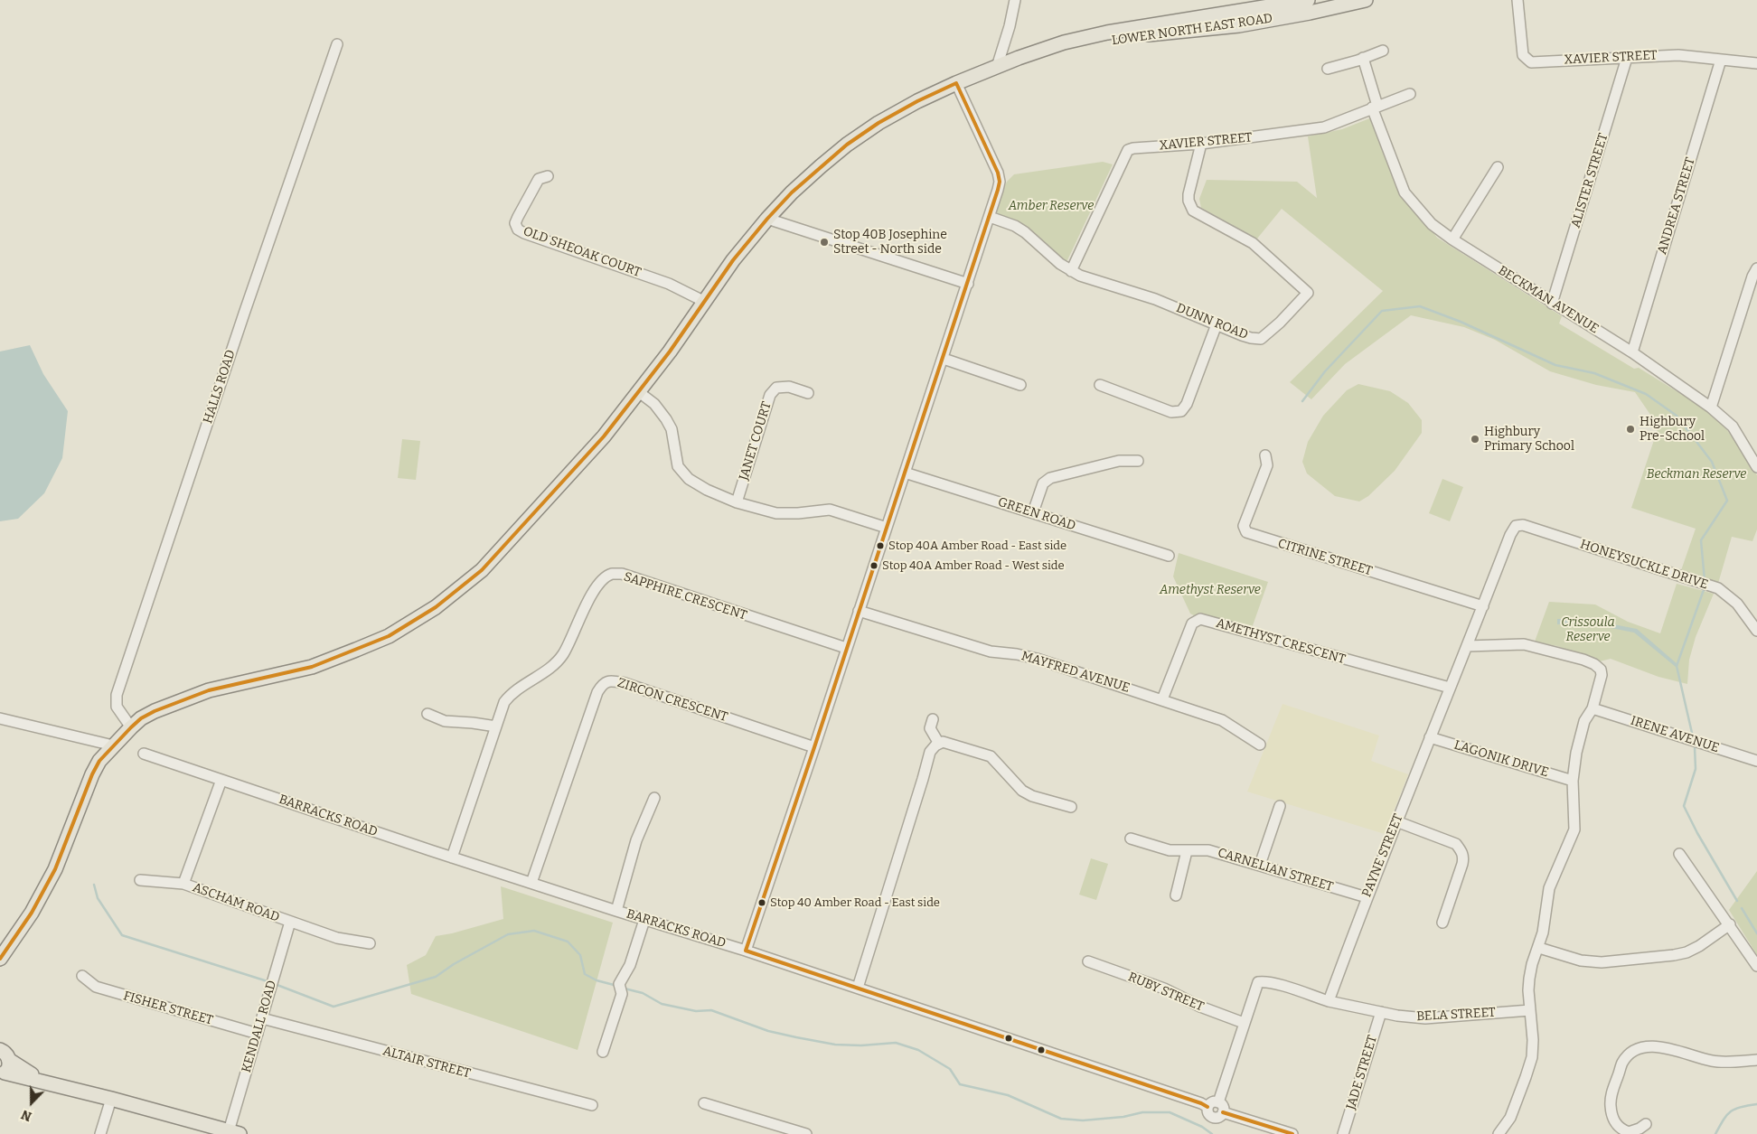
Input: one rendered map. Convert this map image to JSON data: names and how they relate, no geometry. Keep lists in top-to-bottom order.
{
  "streets": {
    "main road": ["LOWER NORTH EAST ROAD"],
    "street": [
      "XAVIER STREET",
      "ALISTER STREET",
      "ANDREA STREET",
      "OLD SHEOAK COURT",
      "BECKMAN AVENUE",
      "DUNN ROAD",
      "HALLS ROAD",
      "JANET COURT",
      "GREEN ROAD",
      "CITRINE STREET",
      "HONEYSUCKLE DRIVE",
      "SAPPHIRE CRESCENT",
      "AMETHYST CRESCENT",
      "MAYFRED AVENUE",
      "ZIRCON CRESCENT",
      "IRENE AVENUE",
      "LAGONIK DRIVE",
      "BARRACKS ROAD",
      "PAYNE STREET",
      "CARNELIAN STREET",
      "ASCHAM ROAD",
      "RUBY STREET",
      "FISHER STREET",
      "BELA STREET",
      "KENDALL ROAD",
      "ALTAIR STREET",
      "JADE STREET"
    ]
  },
  "crossings": [
    ["LOWER NORTH EAST ROAD", "OLD SHEOAK COURT"],
    ["LOWER NORTH EAST ROAD", "HALLS ROAD"],
    ["XAVIER STREET", "ALISTER STREET"],
    ["XAVIER STREET", "ANDREA STREET"],
    ["XAVIER STREET", "BECKMAN AVENUE"],
    ["XAVIER STREET", "DUNN ROAD"],
    ["ALISTER STREET", "BECKMAN AVENUE"],
    ["ANDREA STREET", "BECKMAN AVENUE"],
    ["CITRINE STREET", "PAYNE STREET"],
    ["HONEYSUCKLE DRIVE", "PAYNE STREET"],
    ["SAPPHIRE CRESCENT", "BARRACKS ROAD"],
    ["AMETHYST CRESCENT", "MAYFRED AVENUE"],
    ["AMETHYST CRESCENT", "PAYNE STREET"],
    ["ZIRCON CRESCENT", "BARRACKS ROAD"],
    ["LAGONIK DRIVE", "PAYNE STREET"],
    ["BARRACKS ROAD", "ASCHAM ROAD"],
    ["PAYNE STREET", "CARNELIAN STREET"],
    ["PAYNE STREET", "BELA STREET"],
    ["ASCHAM ROAD", "KENDALL ROAD"],
    ["FISHER STREET", "KENDALL ROAD"],
    ["BELA STREET", "JADE STREET"],
    ["KENDALL ROAD", "ALTAIR STREET"]
  ],
  "parks": [
    "Amber Reserve",
    "Beckman Reserve",
    "Amethyst Reserve",
    "Crissoula Reserve"
  ],
  "places": [
    "Stop 40B Josephine Street - North side",
    "Highbury Pre-School",
    "Highbury Primary School",
    "Stop 40A Amber Road - East side",
    "Stop 40A Amber Road - West side",
    "Stop 40 Amber Road - East side"
  ],
  "north": "bottom"
}
